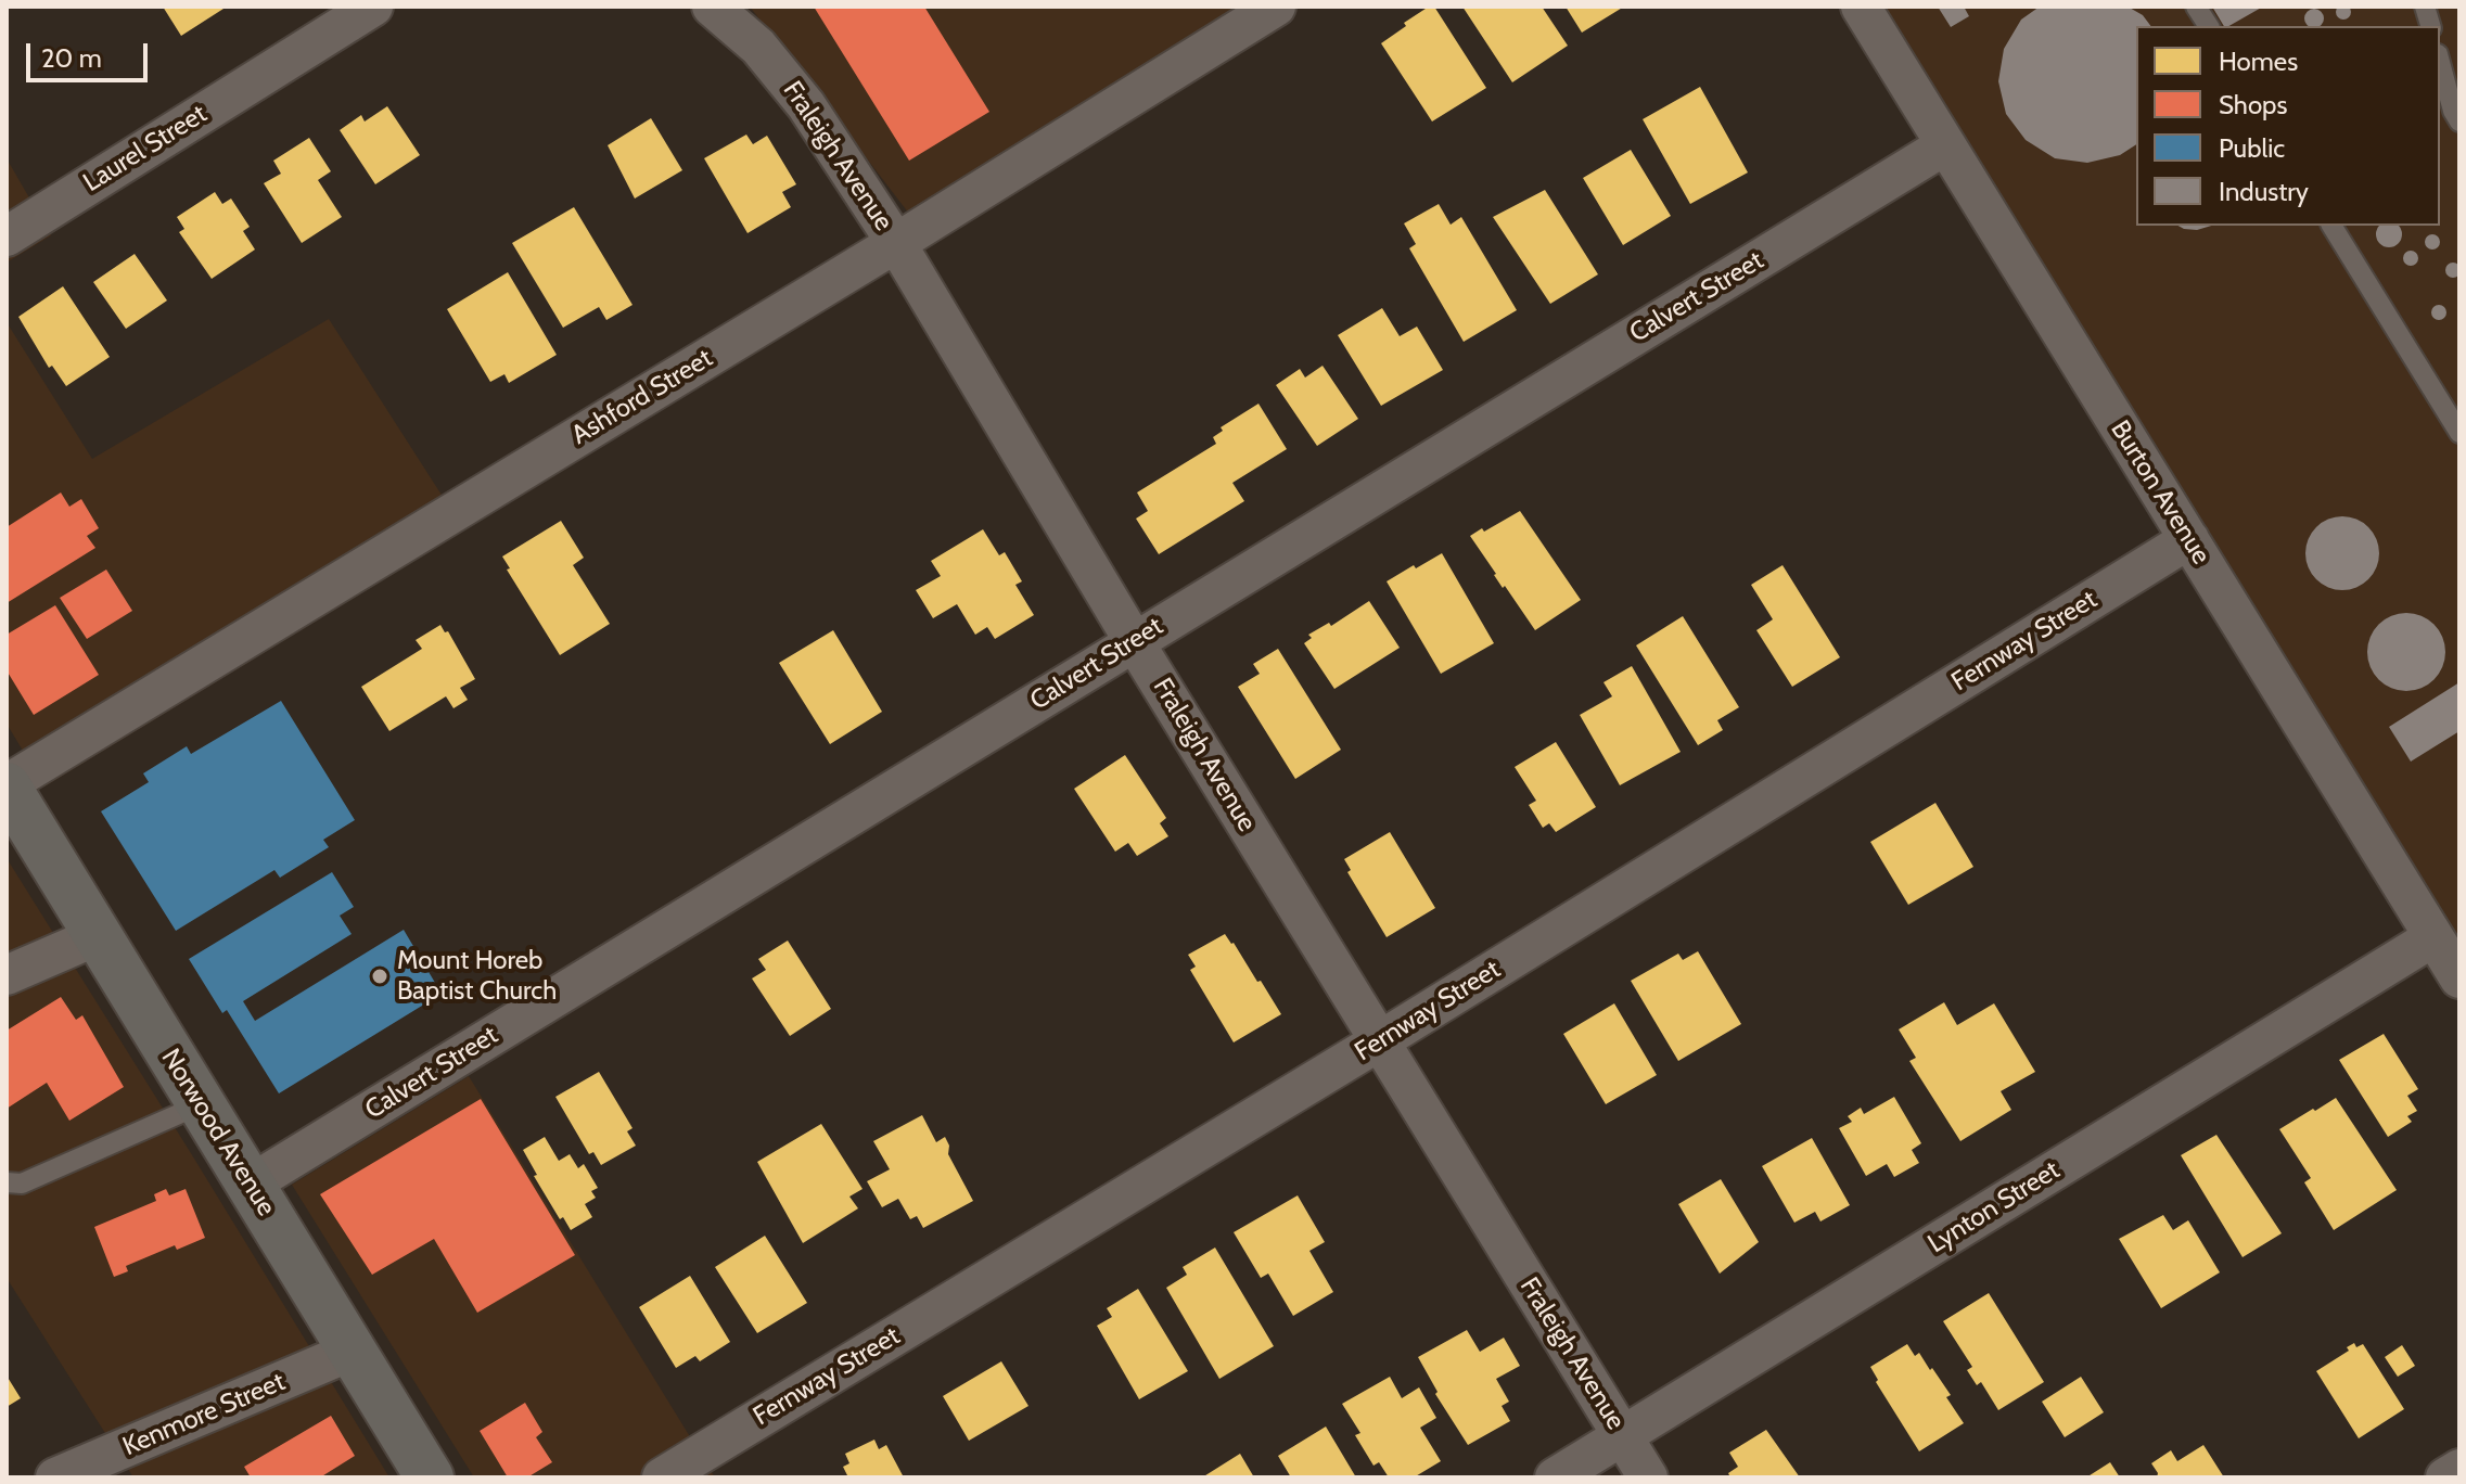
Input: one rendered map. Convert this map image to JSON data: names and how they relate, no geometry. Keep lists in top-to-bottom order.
{
  "streets": {
    "main road": ["Norwood Avenue"],
    "street": [
      "Laurel Street",
      "Fraleigh Avenue",
      "Calvert Street",
      "Ashford Street",
      "Burton Avenue",
      "Fernway Street",
      "Lynton Street",
      "Kenmore Street"
    ]
  },
  "crossings": [
    ["Fraleigh Avenue", "Calvert Street"],
    ["Fraleigh Avenue", "Ashford Street"],
    ["Fraleigh Avenue", "Fernway Street"],
    ["Fraleigh Avenue", "Lynton Street"],
    ["Calvert Street", "Burton Avenue"],
    ["Calvert Street", "Norwood Avenue"],
    ["Ashford Street", "Norwood Avenue"],
    ["Burton Avenue", "Fernway Street"],
    ["Burton Avenue", "Lynton Street"],
    ["Norwood Avenue", "Kenmore Street"]
  ],
  "places": ["Mount Horeb Baptist Church"],
  "legend": [
    "Homes",
    "Shops",
    "Public",
    "Industry"
  ],
  "scale_bar": "20 m"
}
